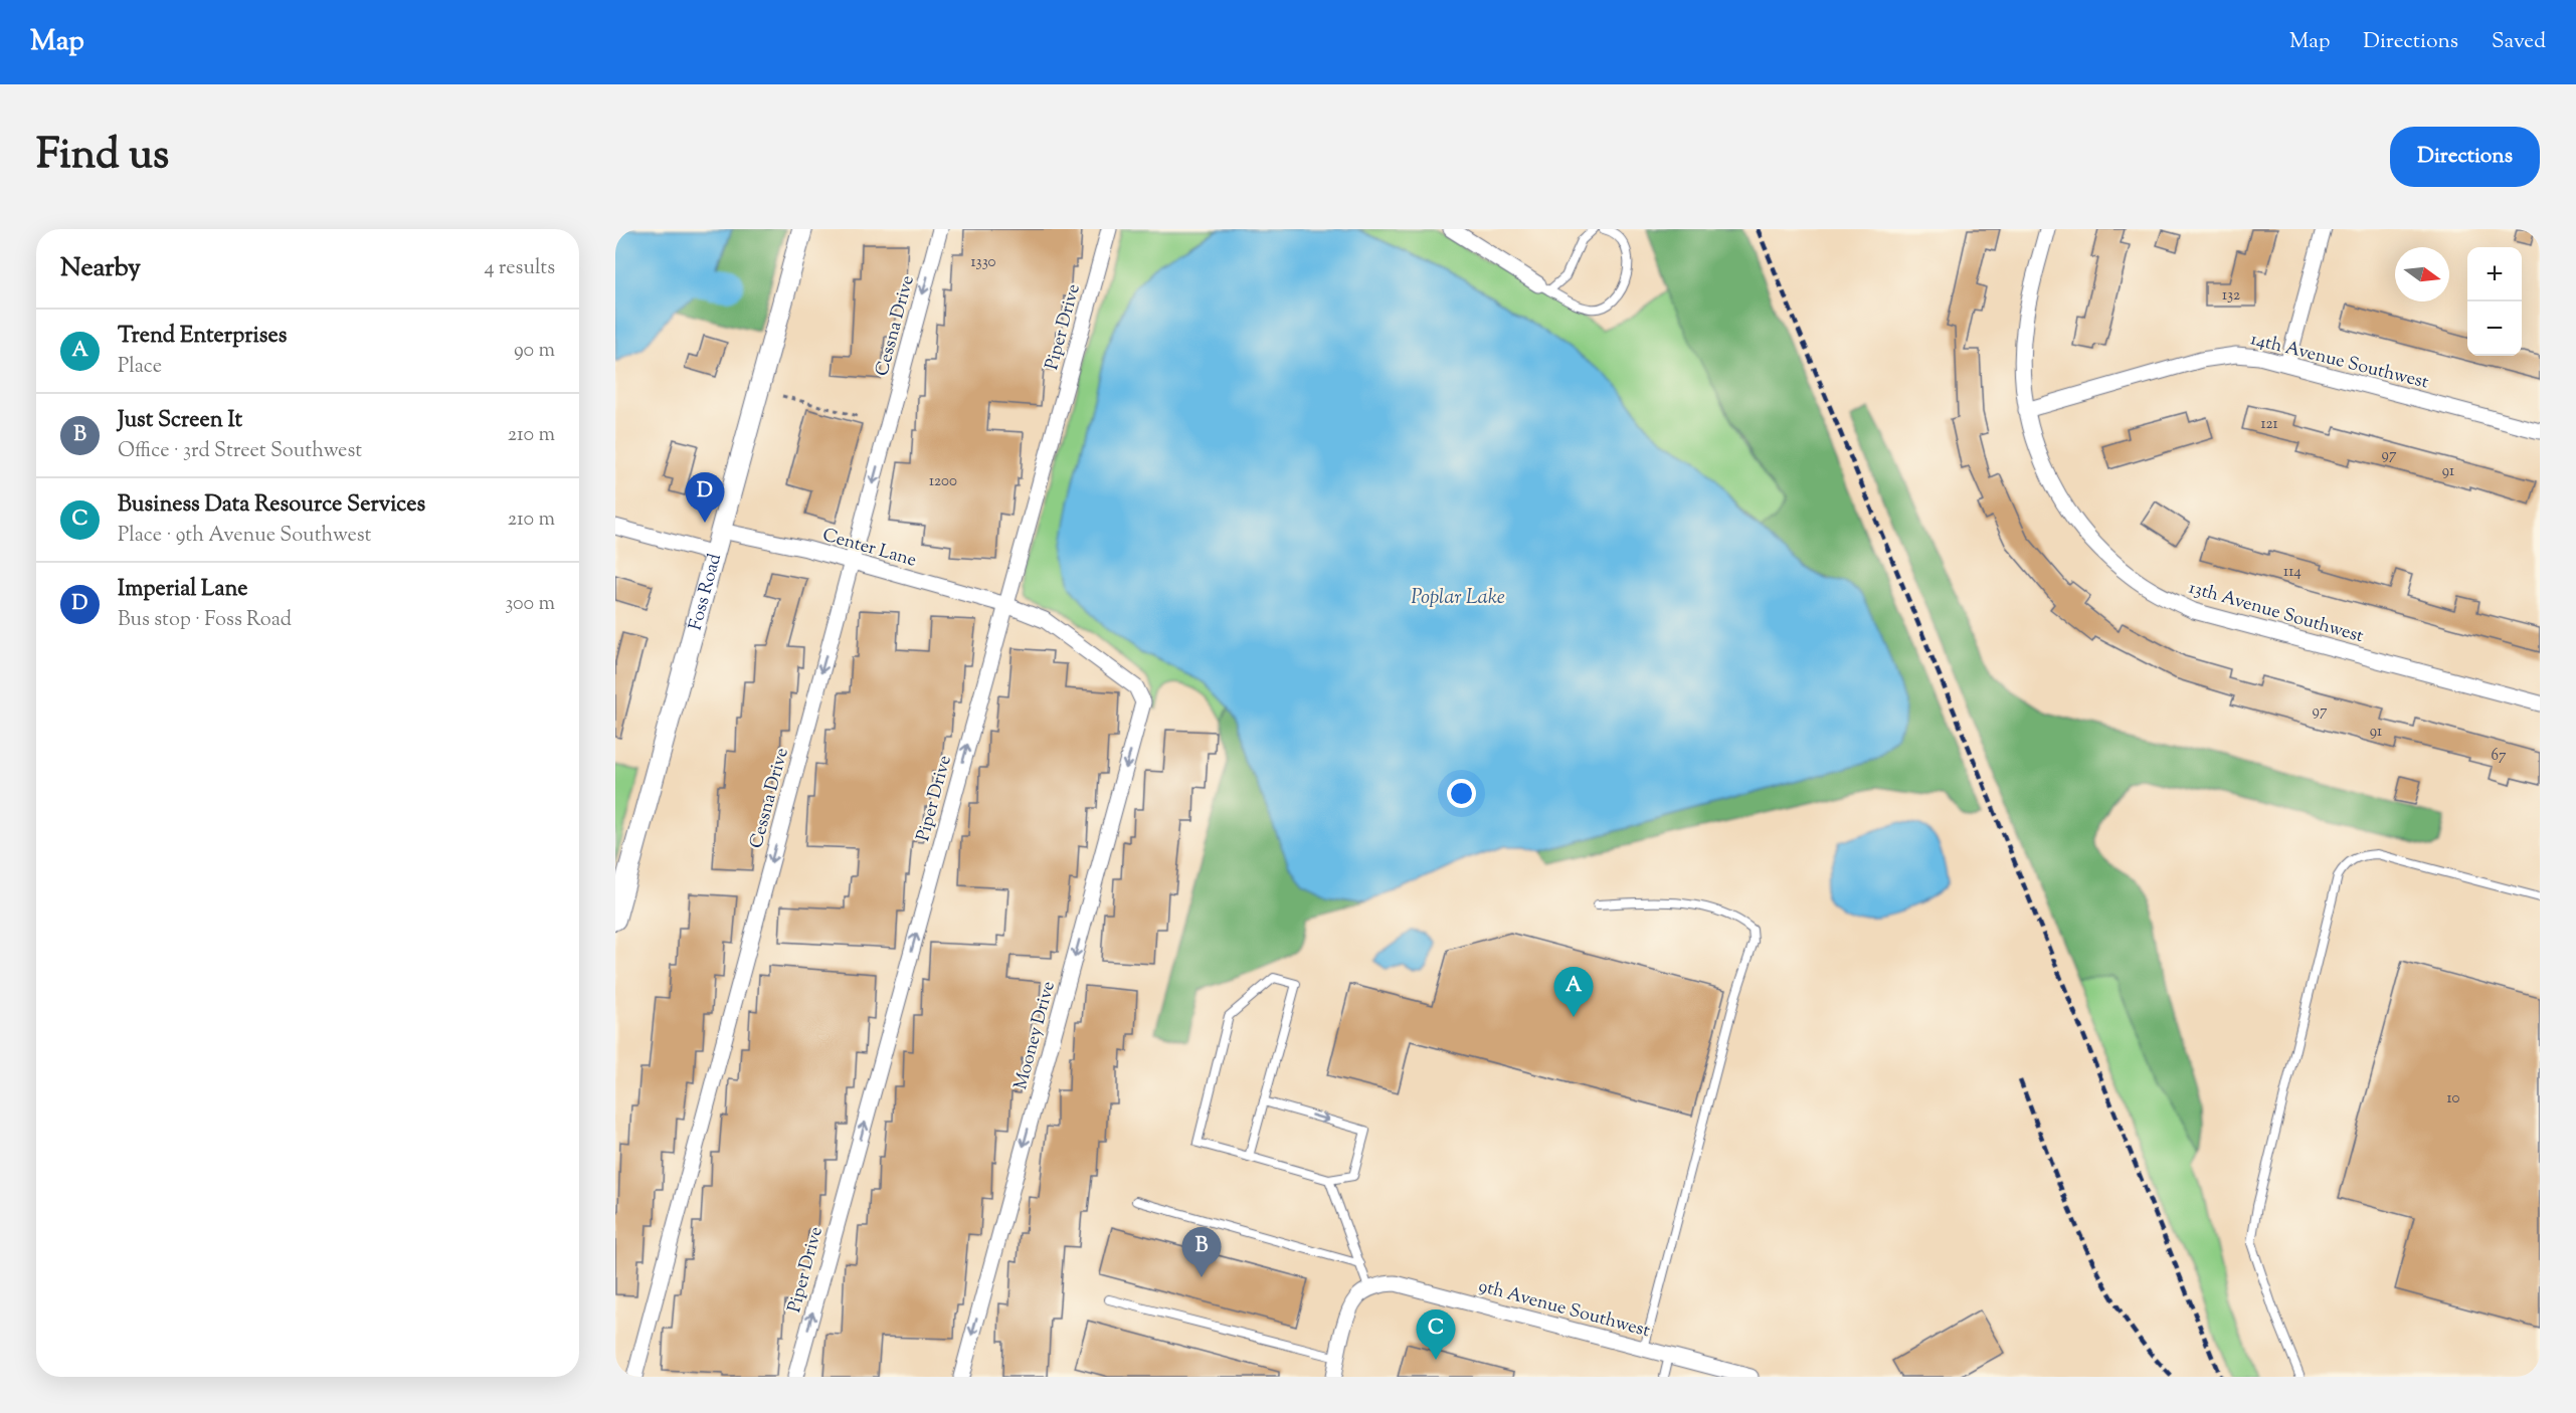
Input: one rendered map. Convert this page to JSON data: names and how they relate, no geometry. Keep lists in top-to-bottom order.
{
  "streets": {
    "street": [
      "Cessna Drive",
      "Piper Drive",
      "14th Avenue Southwest",
      "Center Lane",
      "Foss Road",
      "13th Avenue Southwest",
      "Mooney Drive",
      "9th Avenue Southwest"
    ]
  },
  "crossings": [
    ["Cessna Drive", "Center Lane"],
    ["Piper Drive", "Center Lane"],
    ["14th Avenue Southwest", "13th Avenue Southwest"],
    ["Center Lane", "Foss Road"],
    ["Center Lane", "Mooney Drive"]
  ],
  "one_way": ["Cessna Drive", "Piper Drive", "Mooney Drive"],
  "water": ["Poplar Lake"],
  "house_numbers": [
    "1330",
    "132",
    "121",
    "97",
    "91",
    "1200",
    "114",
    "97",
    "91",
    "67",
    "10"
  ],
  "north": "right",
  "page": {
    "header": "Map",
    "nav": ["Map", "Directions", "Saved"],
    "title": "Find us",
    "buttons": "Directions",
    "heading": ["Nearby", "4 results"],
    "map_buttons": ["+", "−"],
    "list": [
      {
        "mark": "A",
        "name": "Trend Enterprises",
        "note": "Place",
        "value": "90 m"
      },
      {
        "mark": "B",
        "name": "Just Screen It",
        "note": "Office · 3rd Street Southwest",
        "value": "210 m"
      },
      {
        "mark": "C",
        "name": "Business Data Resource Services",
        "note": "Place · 9th Avenue Southwest",
        "value": "210 m"
      },
      {
        "mark": "D",
        "name": "Imperial Lane",
        "note": "Bus stop · Foss Road",
        "value": "300 m"
      }
    ],
    "pins": [
      "D",
      "A",
      "B",
      "C"
    ]
  }
}
